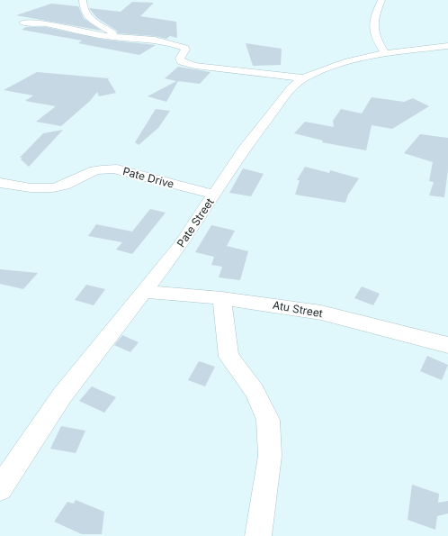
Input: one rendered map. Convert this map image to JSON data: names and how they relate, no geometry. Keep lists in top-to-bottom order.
{
  "streets": {
    "street": ["Pate Drive", "Pate Street", "Atu Street"]
  },
  "crossings": [
    ["Pate Drive", "Pate Street"],
    ["Pate Street", "Atu Street"]
  ]
}
